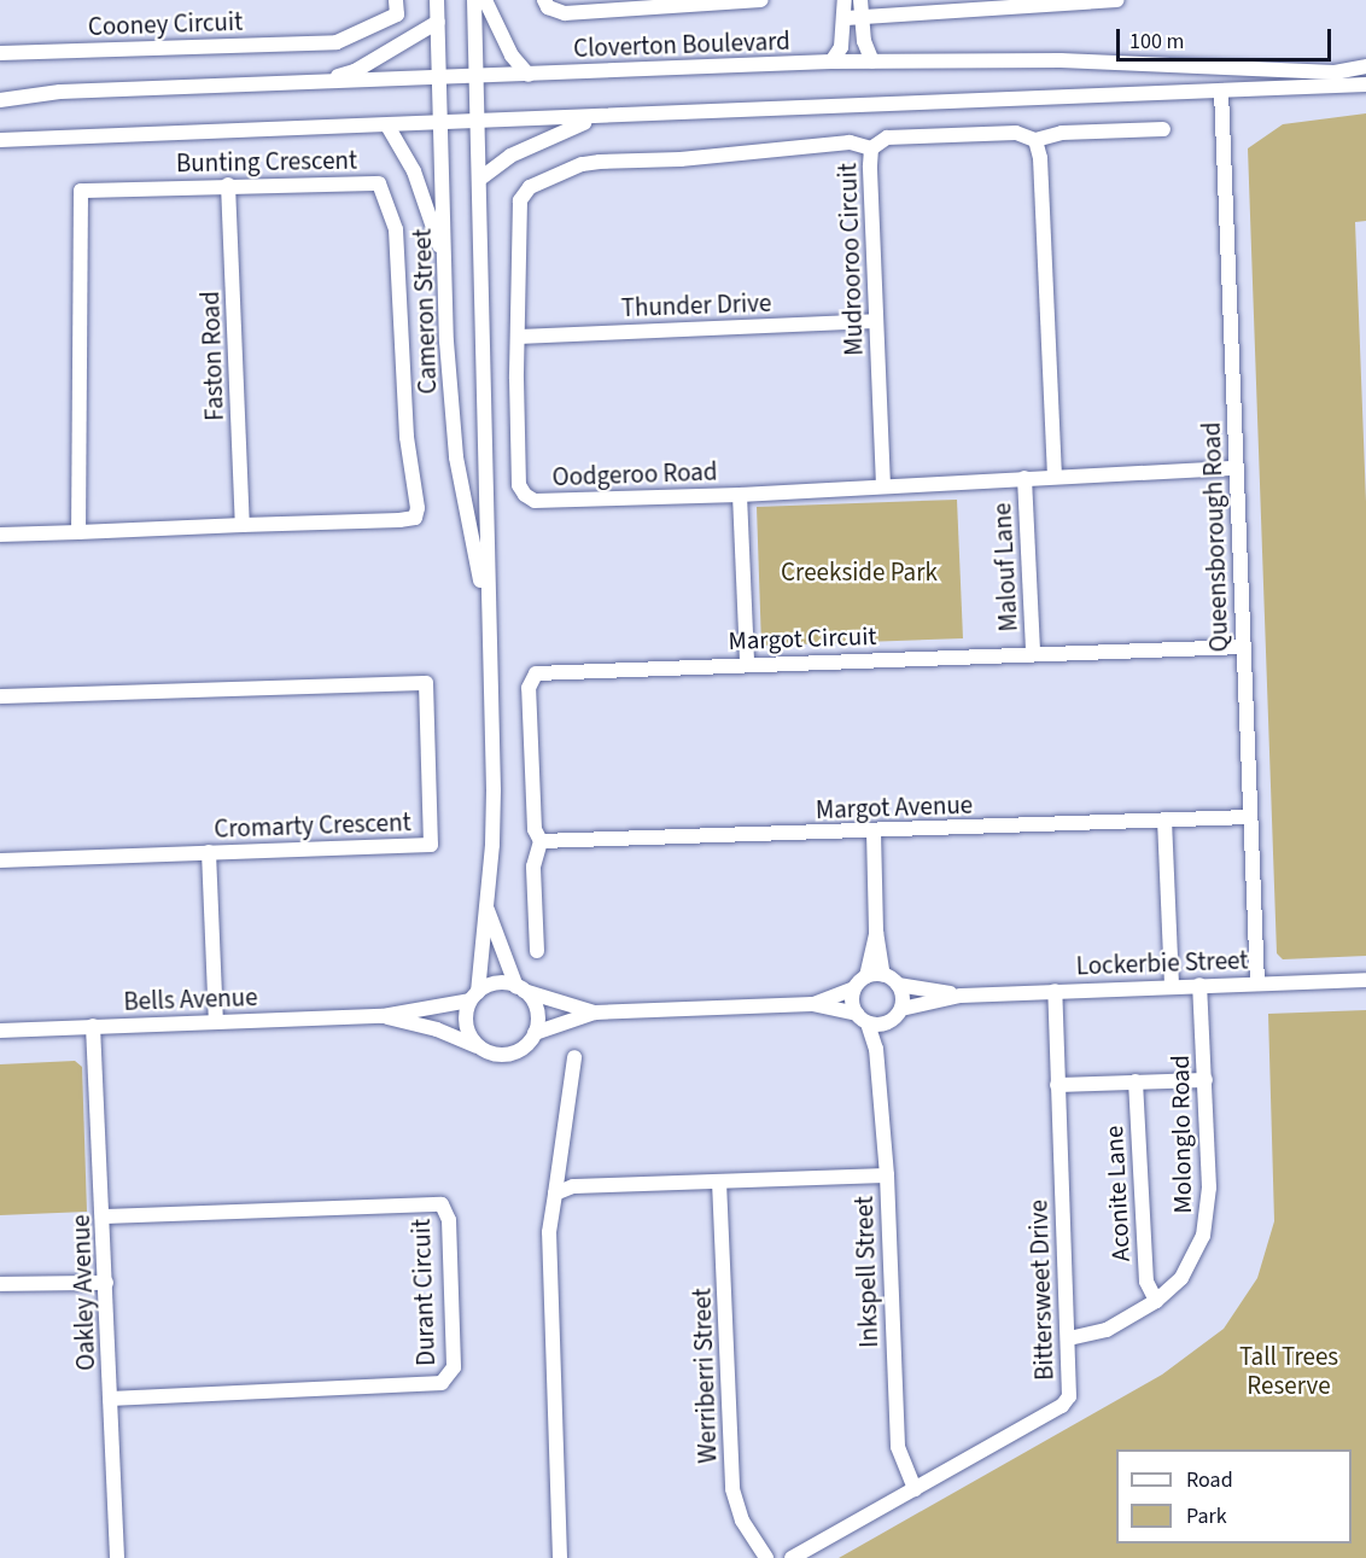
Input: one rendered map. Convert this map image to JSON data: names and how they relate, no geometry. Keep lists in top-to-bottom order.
{
  "streets": {
    "street": [
      "Cooney Circuit",
      "Cloverton Boulevard",
      "Bunting Crescent",
      "Mudrooroo Circuit",
      "Thunder Drive",
      "Cameron Street",
      "Faston Road",
      "Oodgeroo Road",
      "Queensborough Road",
      "Malouf Lane",
      "Margot Circuit",
      "Margot Avenue",
      "Cromarty Crescent",
      "Lockerbie Street",
      "Bells Avenue",
      "Molonglo Road",
      "Aconite Lane",
      "Inkspell Street",
      "Bittersweet Drive",
      "Oakley Avenue",
      "Durant Circuit",
      "Werriberri Street"
    ]
  },
  "crossings": [
    ["Cloverton Boulevard", "Cameron Street"],
    ["Bunting Crescent", "Faston Road"],
    ["Mudrooroo Circuit", "Thunder Drive"],
    ["Mudrooroo Circuit", "Oodgeroo Road"],
    ["Thunder Drive", "Oodgeroo Road"],
    ["Oodgeroo Road", "Queensborough Road"],
    ["Oodgeroo Road", "Malouf Lane"],
    ["Queensborough Road", "Margot Circuit"],
    ["Queensborough Road", "Margot Avenue"],
    ["Queensborough Road", "Lockerbie Street"],
    ["Malouf Lane", "Margot Circuit"],
    ["Margot Circuit", "Margot Avenue"],
    ["Lockerbie Street", "Molonglo Road"],
    ["Lockerbie Street", "Bittersweet Drive"],
    ["Bells Avenue", "Oakley Avenue"],
    ["Molonglo Road", "Aconite Lane"],
    ["Molonglo Road", "Bittersweet Drive"],
    ["Inkspell Street", "Bittersweet Drive"],
    ["Oakley Avenue", "Durant Circuit"]
  ],
  "parks": ["Creekside Park", "Tall Trees Reserve"],
  "legend": ["Road", "Park"],
  "scale_bar": "100 m"
}
